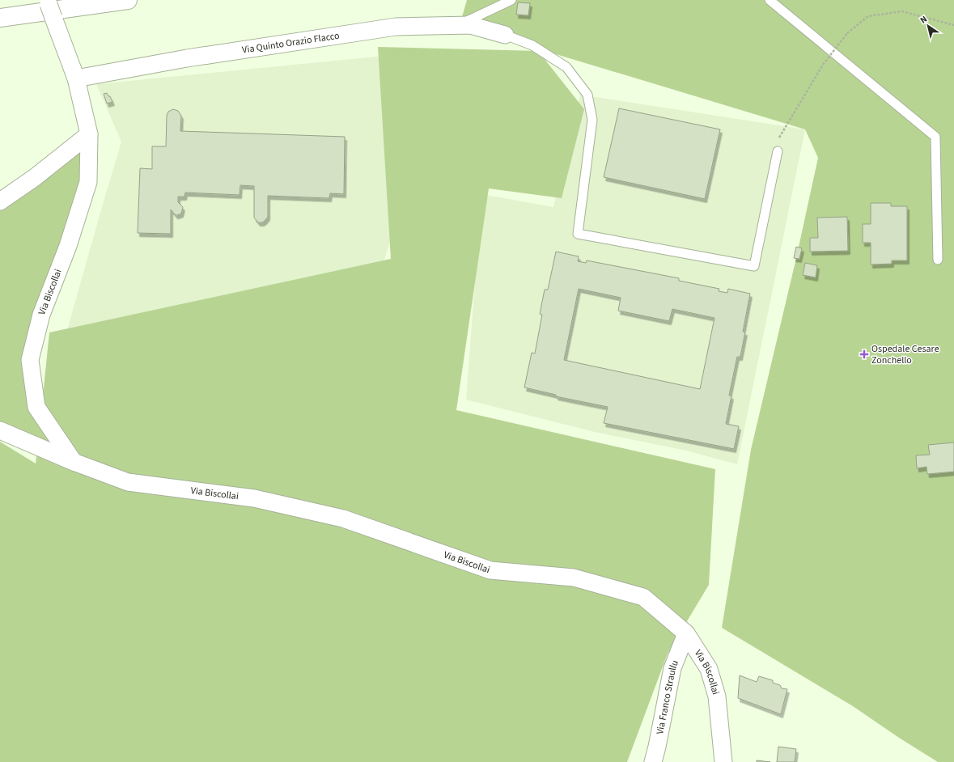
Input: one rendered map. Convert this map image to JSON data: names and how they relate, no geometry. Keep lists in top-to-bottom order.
{
  "streets": {
    "street": ["Via Quinto Orazio Flacco", "Via Biscollai", "Via Franco Straullu"]
  },
  "crossings": [
    ["Via Quinto Orazio Flacco", "Via Biscollai"],
    ["Via Biscollai", "Via Franco Straullu"]
  ],
  "places": {
    "health": ["Ospedale Cesare Zonchello"]
  },
  "north": "top left"
}
